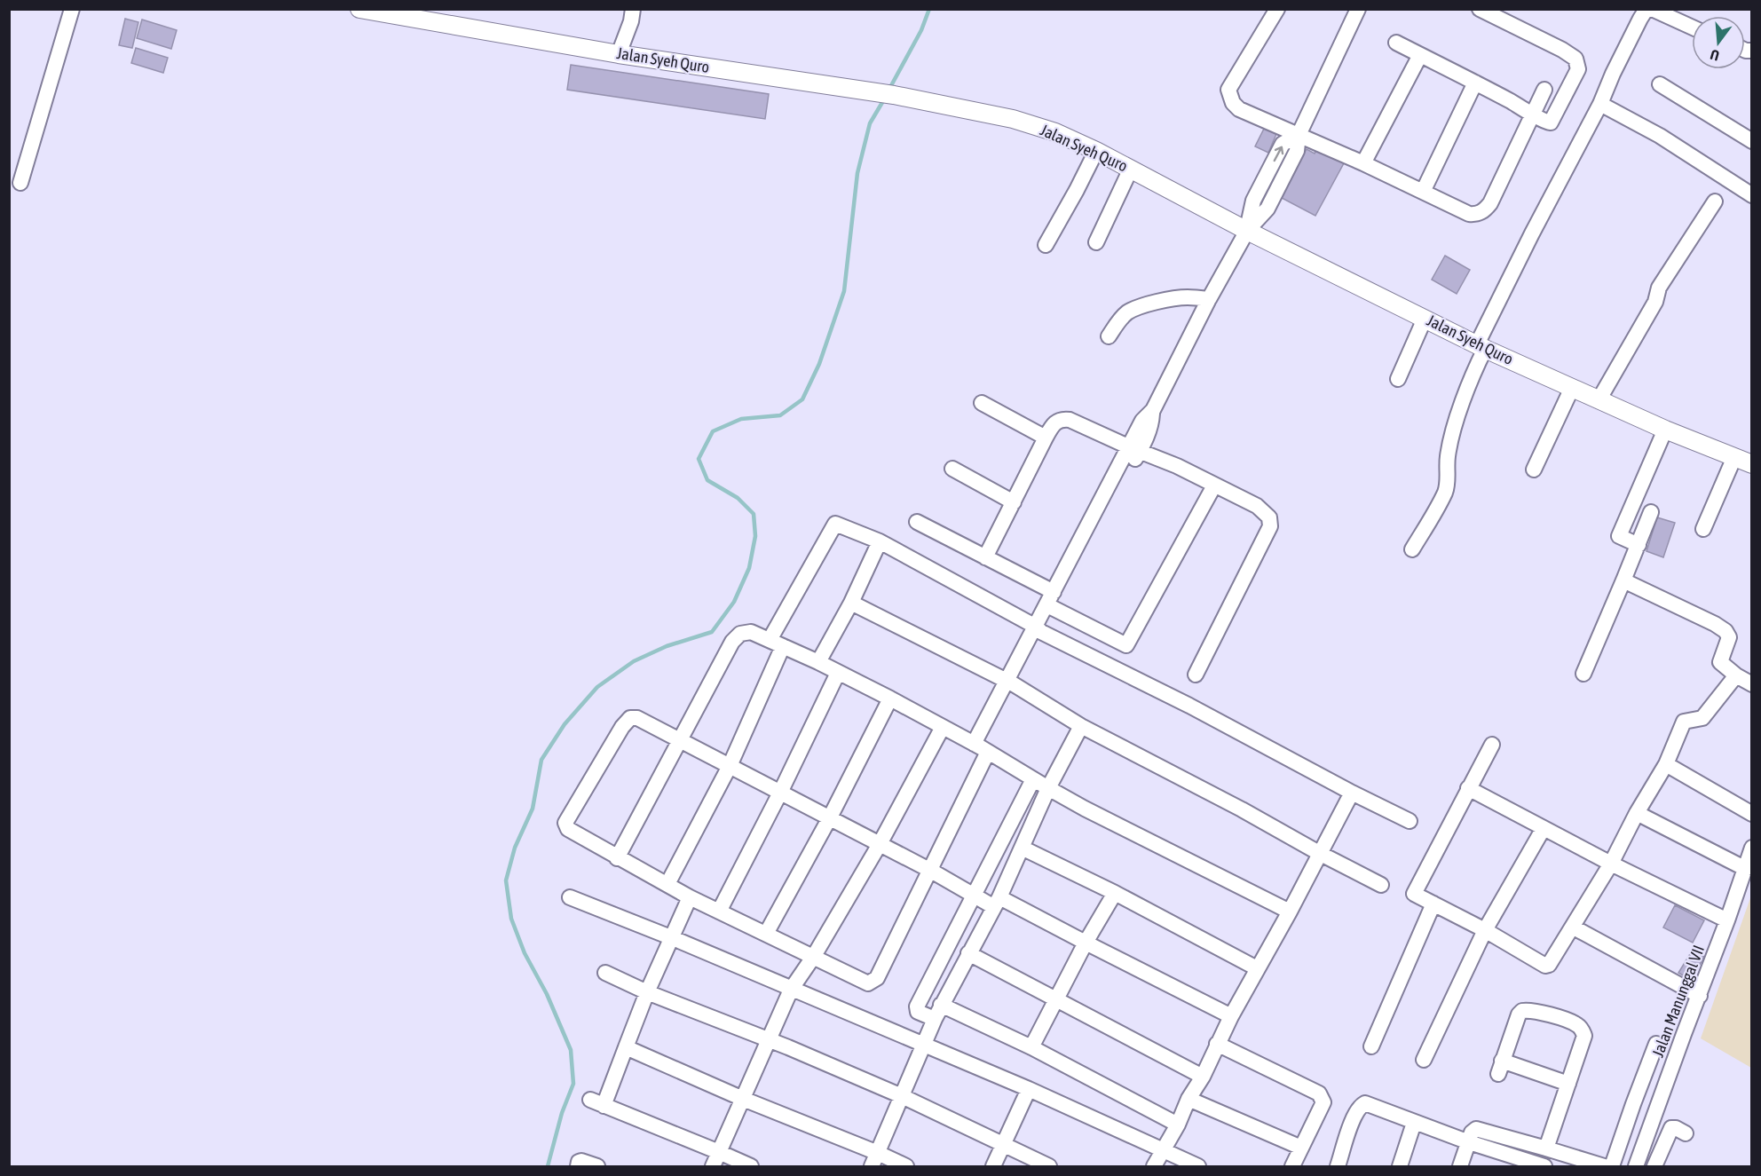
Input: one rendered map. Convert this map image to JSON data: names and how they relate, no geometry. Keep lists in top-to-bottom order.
{
  "streets": {
    "main road": ["Jalan Syeh Quro"],
    "street": ["Jalan Manunggal VII"]
  },
  "north": "bottom"
}
